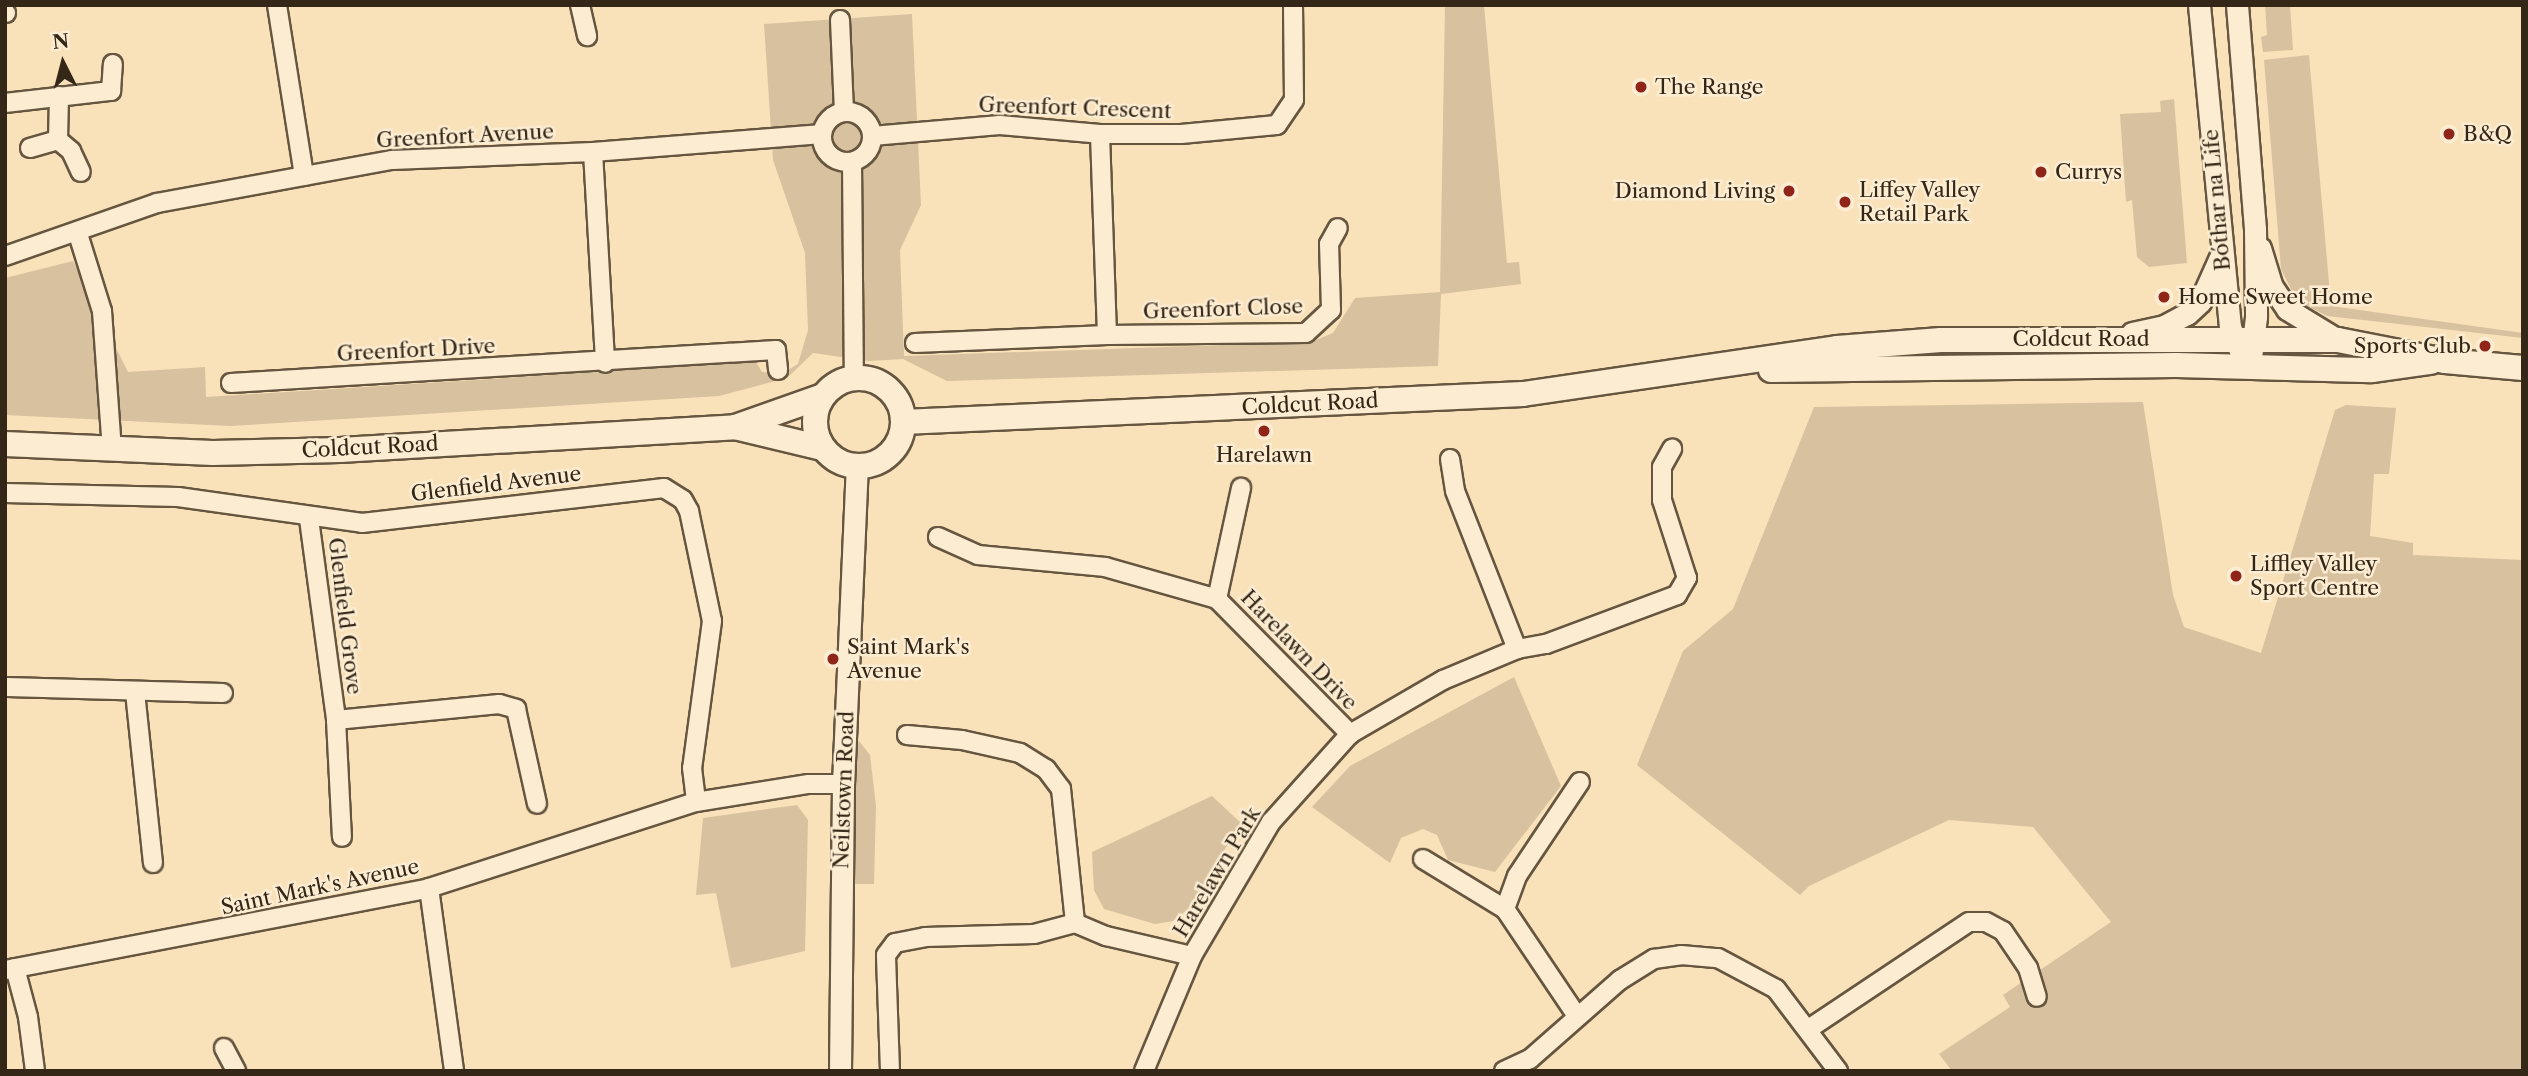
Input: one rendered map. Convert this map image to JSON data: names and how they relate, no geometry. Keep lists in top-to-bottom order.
{
  "streets": {
    "main road": ["Coldcut Road"],
    "street": [
      "Greenfort Crescent",
      "Greenfort Avenue",
      "Bóthar na Life",
      "Greenfort Close",
      "Greenfort Drive",
      "Glenfield Avenue",
      "Glenfield Grove",
      "Harelawn Drive",
      "Neilstown Road",
      "Harelawn Park",
      "Saint Mark's Avenue"
    ]
  },
  "crossings": [
    ["Greenfort Crescent", "Greenfort Avenue"],
    ["Bóthar na Life", "Coldcut Road"],
    ["Coldcut Road", "Neilstown Road"],
    ["Glenfield Avenue", "Glenfield Grove"],
    ["Glenfield Avenue", "Saint Mark's Avenue"],
    ["Harelawn Drive", "Harelawn Park"],
    ["Neilstown Road", "Saint Mark's Avenue"]
  ],
  "places": [
    "The Range",
    "B&Q",
    "Currys",
    "Diamond Living",
    "Liffey Valley Retail Park",
    "Home Sweet Home",
    "Sports Club",
    "Harelawn",
    "Liffley Valley Sport Centre",
    "Saint Mark's Avenue"
  ],
  "north": "top"
}
